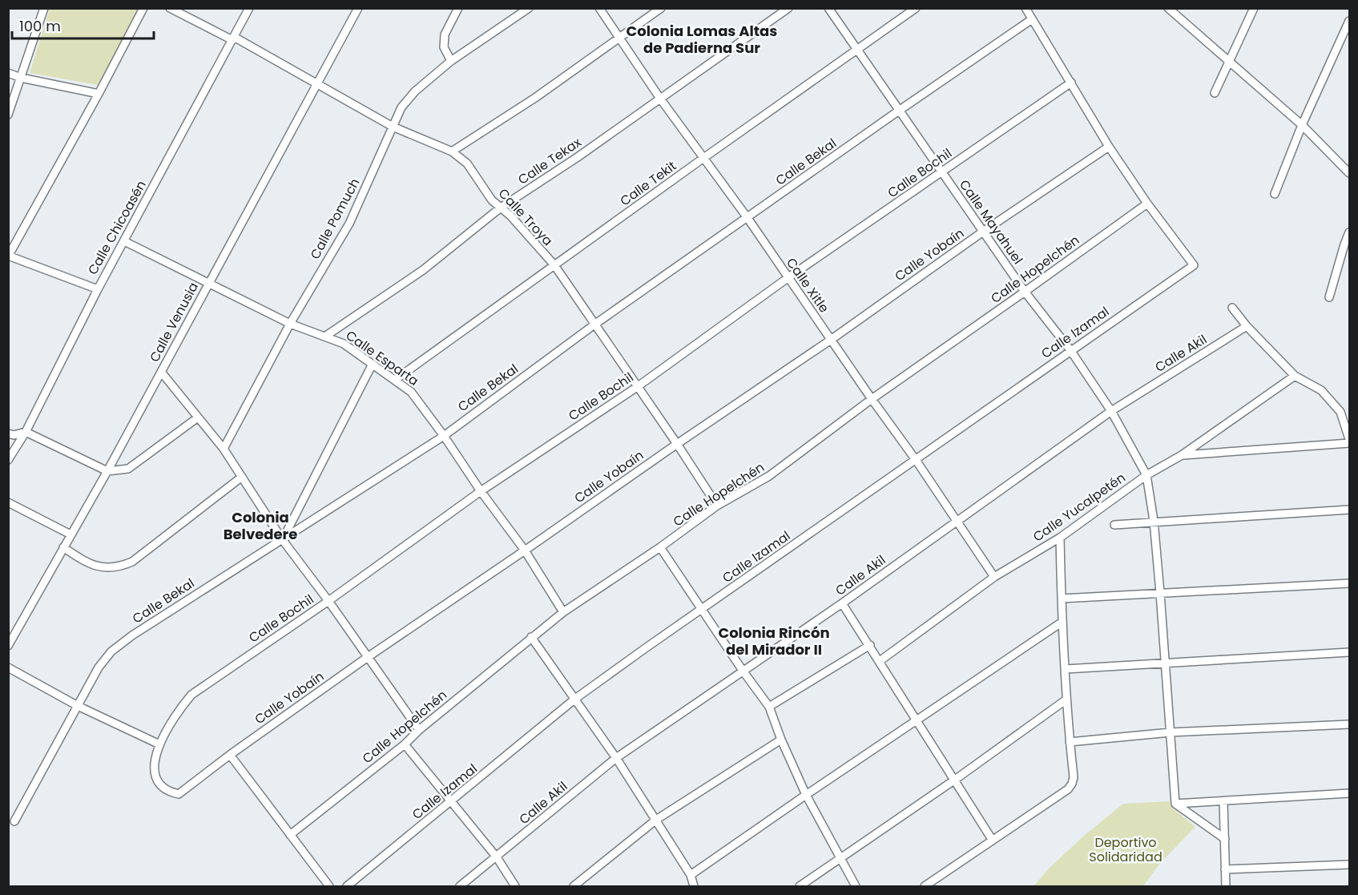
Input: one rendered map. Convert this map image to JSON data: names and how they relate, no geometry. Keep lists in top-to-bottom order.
{
  "streets": {
    "street": [
      "Calle Tekax",
      "Calle Bekal",
      "Calle Bochil",
      "Calle Tekit",
      "Calle Troya",
      "Calle Pomuch",
      "Calle Mayahuel",
      "Calle Chicoasén",
      "Calle Yobaín",
      "Calle Hopelchén",
      "Calle Xitle",
      "Calle Venusia",
      "Calle Izamal",
      "Calle Akil",
      "Calle Esparta",
      "Calle Yucalpetén"
    ]
  },
  "crossings": [
    ["Calle Tekax", "Calle Troya"],
    ["Calle Tekax", "Calle Xitle"],
    ["Calle Tekax", "Calle Esparta"],
    ["Calle Bekal", "Calle Troya"],
    ["Calle Bekal", "Calle Mayahuel"],
    ["Calle Bekal", "Calle Xitle"],
    ["Calle Bekal", "Calle Esparta"],
    ["Calle Bochil", "Calle Troya"],
    ["Calle Bochil", "Calle Mayahuel"],
    ["Calle Bochil", "Calle Yobaín"],
    ["Calle Bochil", "Calle Xitle"],
    ["Calle Bochil", "Calle Esparta"],
    ["Calle Tekit", "Calle Troya"],
    ["Calle Tekit", "Calle Mayahuel"],
    ["Calle Tekit", "Calle Xitle"],
    ["Calle Tekit", "Calle Esparta"],
    ["Calle Troya", "Calle Pomuch"],
    ["Calle Troya", "Calle Chicoasén"],
    ["Calle Troya", "Calle Yobaín"],
    ["Calle Troya", "Calle Hopelchén"],
    ["Calle Troya", "Calle Venusia"],
    ["Calle Pomuch", "Calle Esparta"],
    ["Calle Mayahuel", "Calle Yobaín"],
    ["Calle Mayahuel", "Calle Hopelchén"],
    ["Calle Mayahuel", "Calle Izamal"],
    ["Calle Mayahuel", "Calle Akil"],
    ["Calle Mayahuel", "Calle Yucalpetén"],
    ["Calle Chicoasén", "Calle Esparta"],
    ["Calle Yobaín", "Calle Xitle"],
    ["Calle Yobaín", "Calle Esparta"],
    ["Calle Hopelchén", "Calle Xitle"],
    ["Calle Hopelchén", "Calle Izamal"],
    ["Calle Hopelchén", "Calle Esparta"],
    ["Calle Xitle", "Calle Izamal"],
    ["Calle Xitle", "Calle Akil"],
    ["Calle Xitle", "Calle Yucalpetén"],
    ["Calle Venusia", "Calle Esparta"]
  ],
  "districts": ["Colonia Lomas Altas de Padierna Sur", "Colonia Belvedere", "Colonia Rincón del Mirador II"],
  "parks": ["Deportivo Solidaridad"],
  "scale_bar": "100 m"
}
